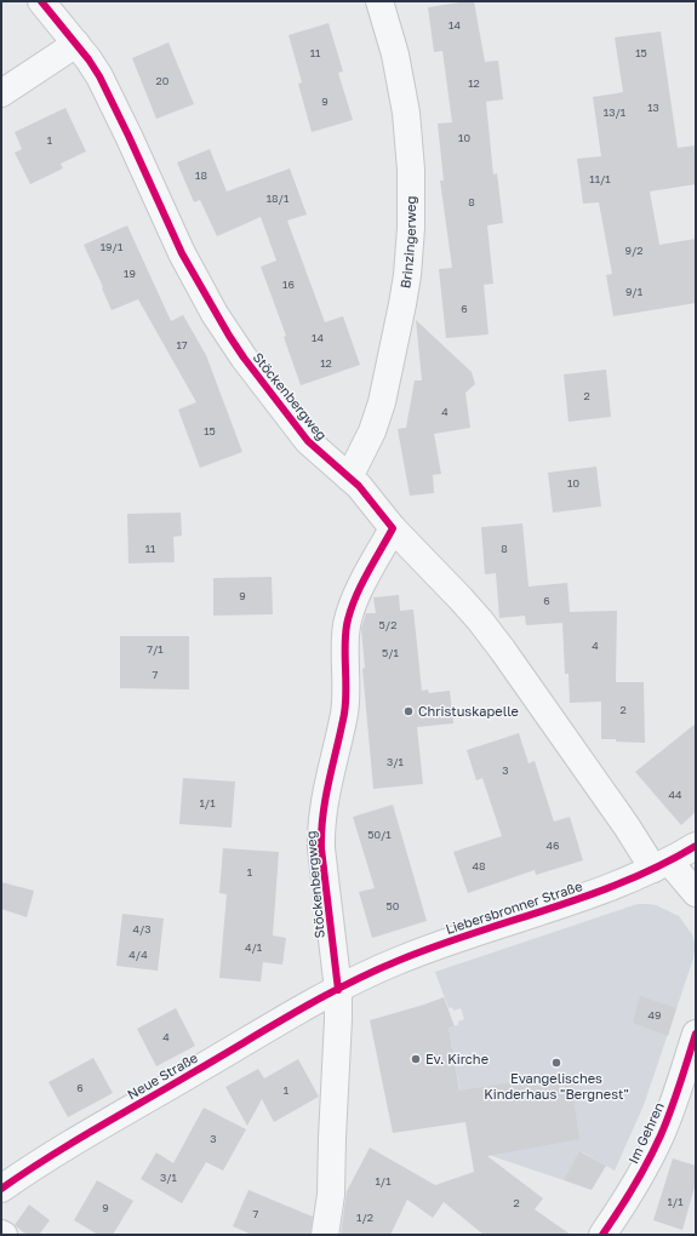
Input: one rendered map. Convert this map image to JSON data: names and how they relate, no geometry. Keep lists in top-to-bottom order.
{
  "streets": {
    "street": [
      "Brinzingerweg",
      "Stöckenbergweg",
      "Liebersbronner Straße",
      "Neue Straße",
      "Im Gehren"
    ]
  },
  "crossings": [
    ["Brinzingerweg", "Stöckenbergweg"],
    ["Stöckenbergweg", "Liebersbronner Straße"],
    ["Stöckenbergweg", "Neue Straße"],
    ["Liebersbronner Straße", "Neue Straße"]
  ],
  "places": ["Christuskapelle", "Ev. Kirche", "Evangelisches Kinderhaus \"Bergnest\""],
  "house_numbers": [
    "14",
    "11",
    "15",
    "20",
    "12",
    "9",
    "13",
    "13/1",
    "10",
    "1",
    "18",
    "11/1",
    "18/1",
    "8",
    "19/1",
    "9/2",
    "19",
    "16",
    "9/1",
    "6",
    "14",
    "17",
    "12",
    "2",
    "4",
    "15",
    "10",
    "11",
    "8",
    "9",
    "6",
    "5/2",
    "4",
    "7/1",
    "5/1",
    "7",
    "2",
    "3/1",
    "3",
    "44",
    "1/1",
    "50/1",
    "46",
    "48",
    "1",
    "50",
    "4/3",
    "4/1",
    "4/4",
    "49",
    "4",
    "6",
    "1",
    "3",
    "3/1",
    "1/1",
    "1/1",
    "2",
    "9",
    "7",
    "1/2"
  ]
}
